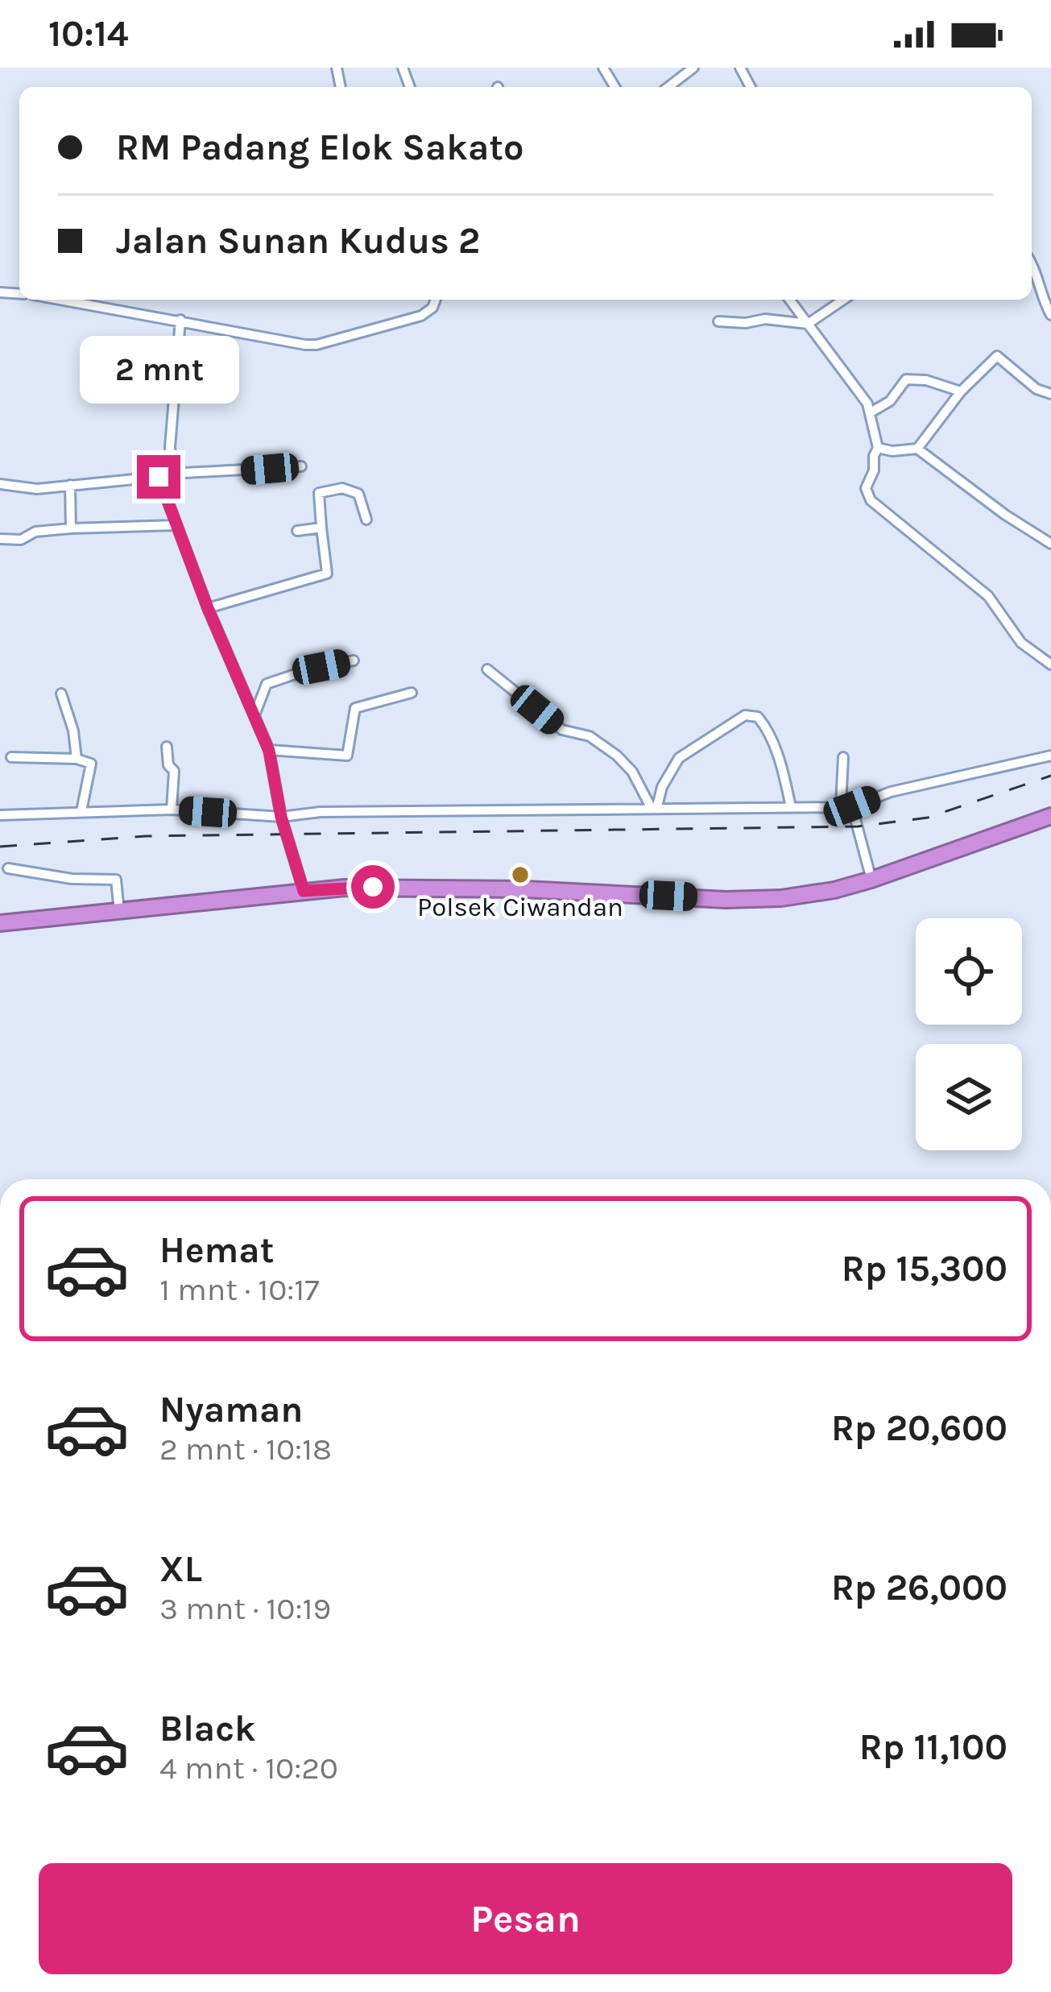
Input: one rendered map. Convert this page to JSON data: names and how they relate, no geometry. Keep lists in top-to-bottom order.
{
  "places": ["Polsek Ciwandan"],
  "page": {
    "status": "10:14",
    "banner": ["RM Padang Elok Sakato", "Jalan Sunan Kudus 2"],
    "bubble": "2 mnt",
    "list": [
      {
        "name": "Hemat",
        "note": "1 mnt · 10:17",
        "value": "Rp 15,300"
      },
      {
        "name": "Nyaman",
        "note": "2 mnt · 10:18",
        "value": "Rp 20,600"
      },
      {
        "name": "XL",
        "note": "3 mnt · 10:19",
        "value": "Rp 26,000"
      },
      {
        "name": "Black",
        "note": "4 mnt · 10:20",
        "value": "Rp 11,100"
      }
    ],
    "buttons": "Pesan"
  }
}
